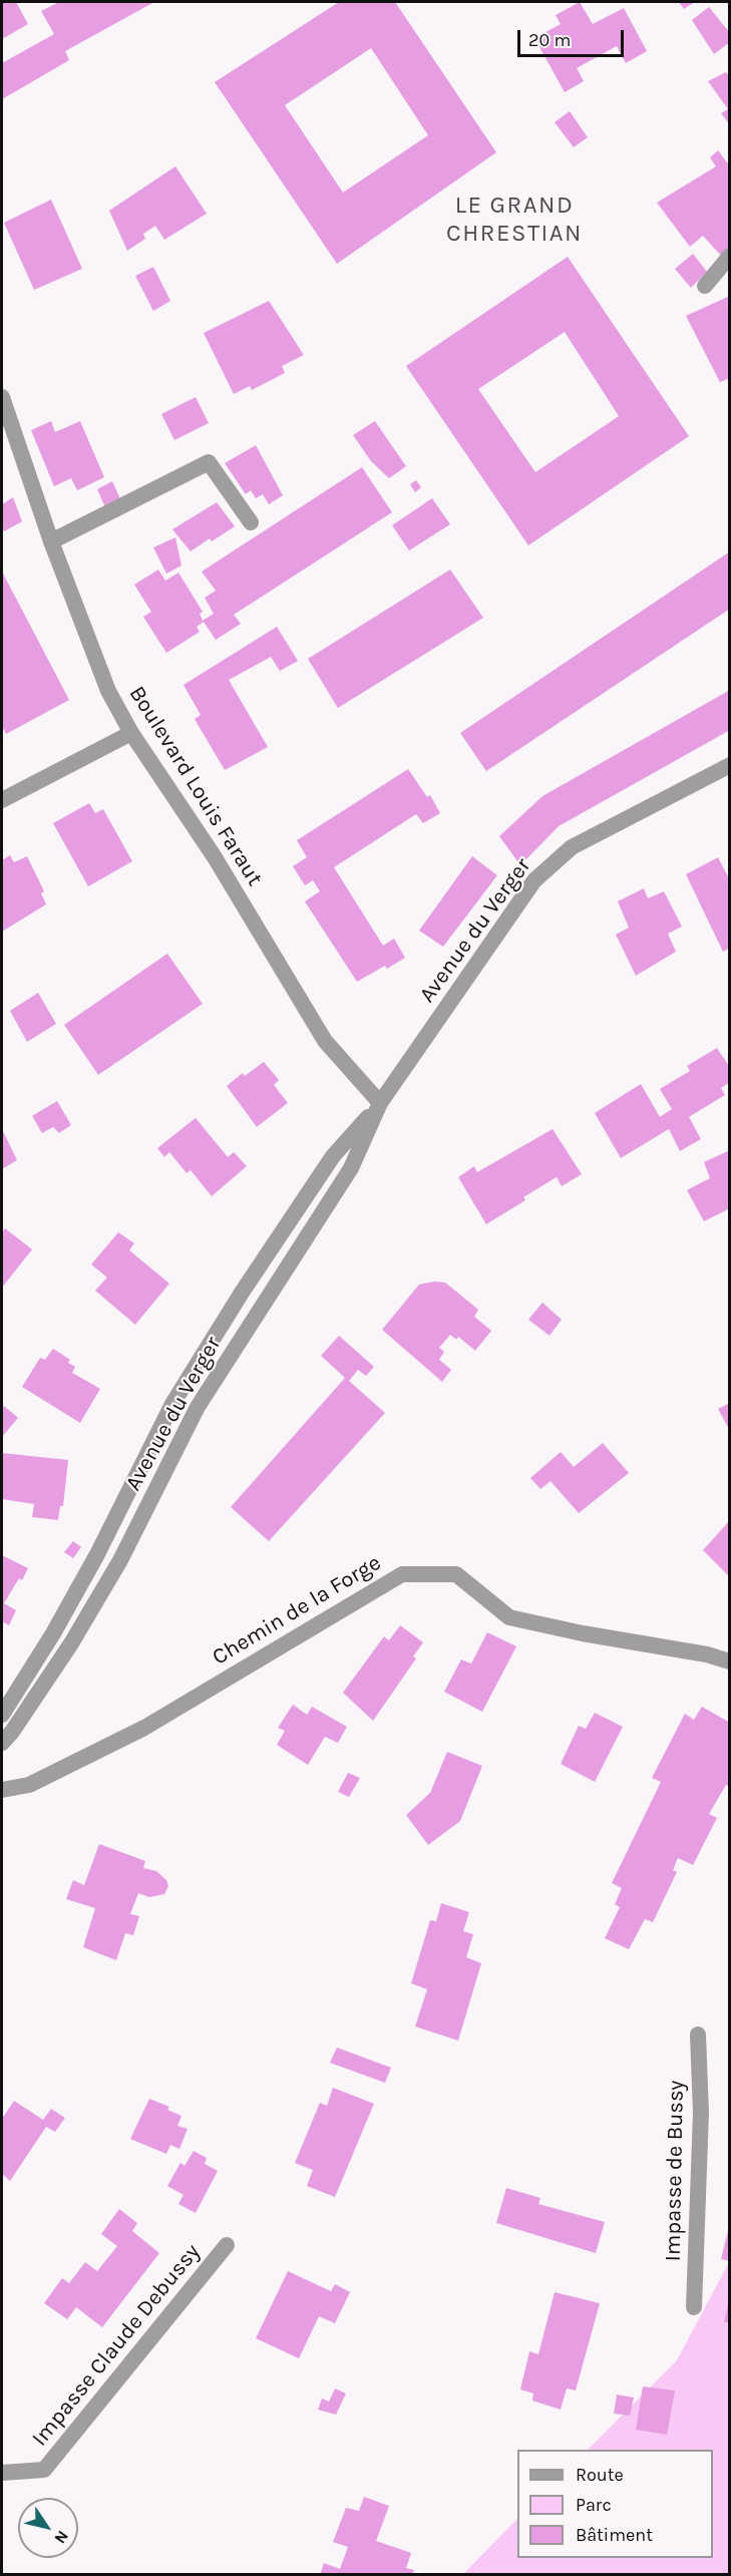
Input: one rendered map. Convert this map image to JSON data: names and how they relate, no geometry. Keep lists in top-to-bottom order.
{
  "streets": {
    "street": [
      "Boulevard Louis Faraut",
      "Avenue du Verger",
      "Chemin de la Forge",
      "Impasse de Bussy",
      "Impasse Claude Debussy"
    ]
  },
  "crossings": [
    ["Boulevard Louis Faraut", "Avenue du Verger"]
  ],
  "districts": ["LE GRAND CHRESTIAN"],
  "legend": ["Route", "Parc", "Bâtiment"],
  "scale_bar": "20 m",
  "north": "bottom right"
}
